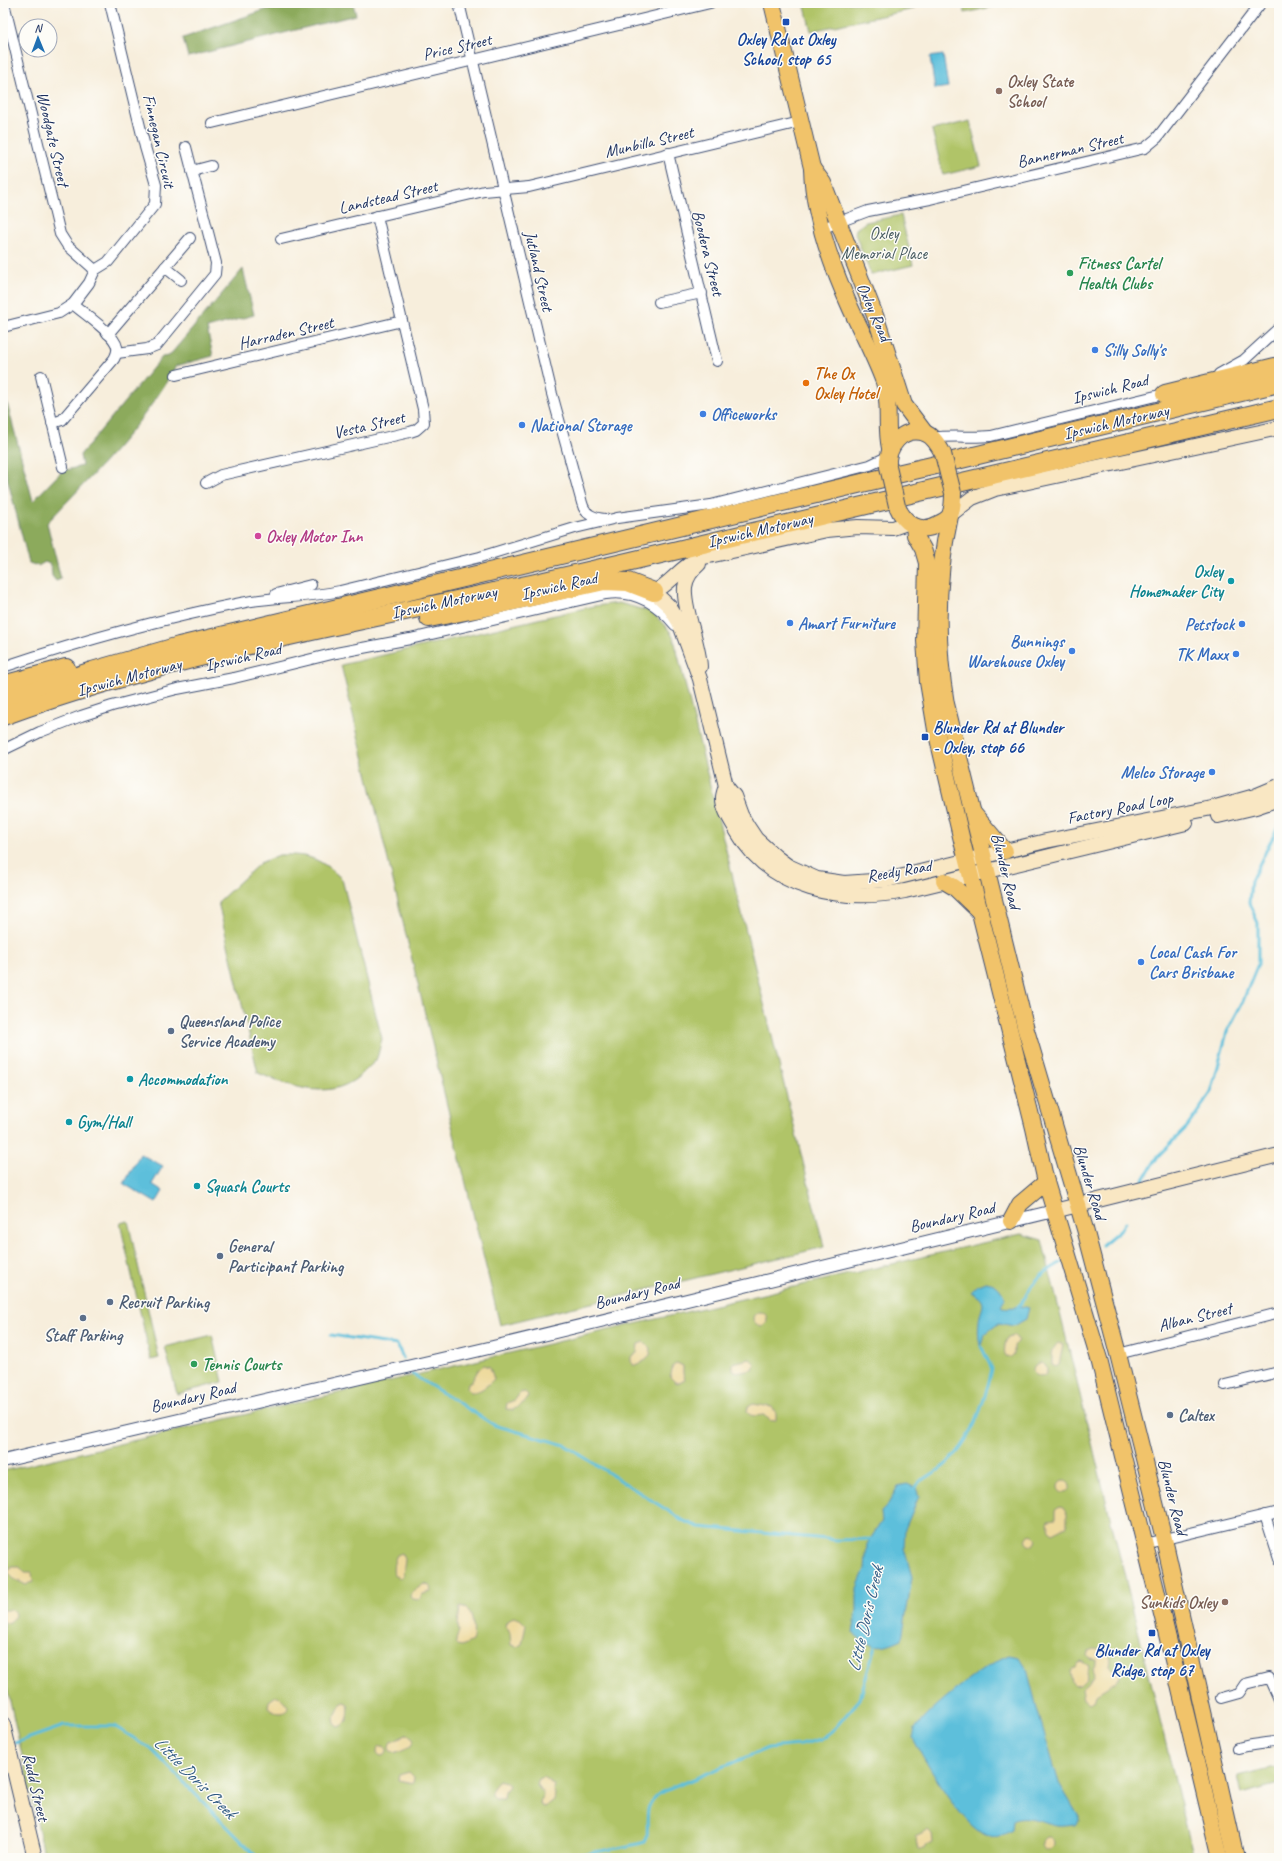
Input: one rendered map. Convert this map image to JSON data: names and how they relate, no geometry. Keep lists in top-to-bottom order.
{
  "streets": {
    "highway": ["Ipswich Motorway"],
    "main road": [
      "Oxley Road",
      "Factory Road Loop",
      "Reedy Road",
      "Blunder Road",
      "Boundary Road",
      "Rudd Street"
    ],
    "street": [
      "Price Street",
      "Woodgate Street",
      "Finnegan Circuit",
      "Munbilla Street",
      "Bannerman Street",
      "Landstead Street",
      "Boodera Street",
      "Jutland Street",
      "Harraden Street",
      "Ipswich Road",
      "Vesta Street",
      "Alban Street"
    ]
  },
  "crossings": [
    ["Price Street", "Jutland Street"],
    ["Woodgate Street", "Finnegan Circuit"],
    ["Munbilla Street", "Landstead Street"],
    ["Munbilla Street", "Boodera Street"],
    ["Munbilla Street", "Jutland Street"],
    ["Munbilla Street", "Oxley Road"],
    ["Bannerman Street", "Oxley Road"],
    ["Landstead Street", "Jutland Street"],
    ["Landstead Street", "Vesta Street"],
    ["Oxley Road", "Ipswich Road"],
    ["Oxley Road", "Ipswich Motorway"],
    ["Oxley Road", "Blunder Road"],
    ["Harraden Street", "Vesta Street"],
    ["Ipswich Road", "Reedy Road"],
    ["Ipswich Motorway", "Blunder Road"],
    ["Factory Road Loop", "Reedy Road"],
    ["Factory Road Loop", "Blunder Road"],
    ["Reedy Road", "Blunder Road"],
    ["Blunder Road", "Boundary Road"],
    ["Blunder Road", "Alban Street"]
  ],
  "water": ["Little Doris Creek"],
  "parks": ["Oxley Memorial Place"],
  "places": {
    "transit": ["Oxley Rd at Oxley School, stop 65", "Blunder Rd at Blunder - Oxley, stop 66", "Blunder Rd at Oxley Ridge, stop 67"],
    "other": [
      "Oxley State School",
      "Fitness Cartel Health Clubs",
      "Silly Solly's",
      "The Ox Oxley Hotel",
      "Officeworks",
      "National Storage",
      "Oxley Motor Inn",
      "Oxley Homemaker City",
      "Amart Furniture",
      "Petstock",
      "Bunnings Warehouse Oxley",
      "TK Maxx",
      "Melco Storage",
      "Local Cash For Cars Brisbane",
      "Queensland Police Service Academy",
      "Accommodation",
      "Gym/Hall",
      "Squash Courts",
      "General Participant Parking",
      "Recruit Parking",
      "Staff Parking",
      "Tennis Courts",
      "Caltex",
      "Sunkids Oxley"
    ]
  },
  "north": "top"
}
